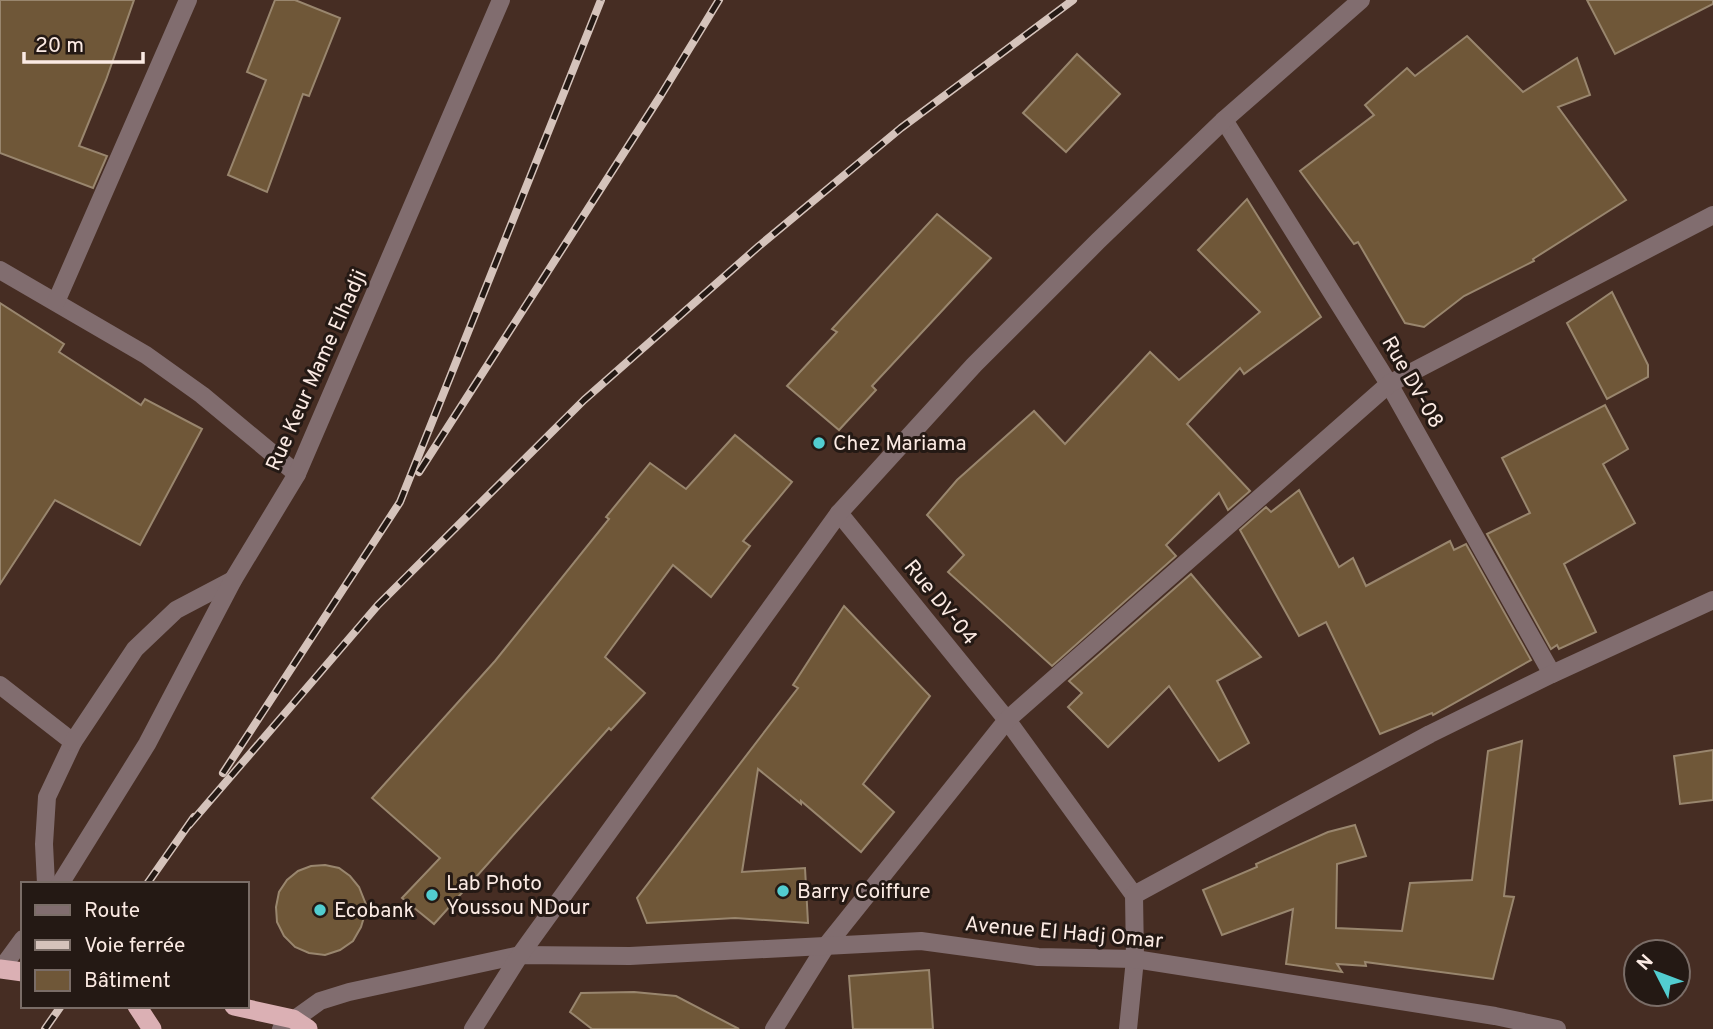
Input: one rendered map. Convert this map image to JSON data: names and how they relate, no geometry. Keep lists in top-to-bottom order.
{
  "streets": {
    "street": [
      "Rue Keur Mame Elhadji",
      "Rue DV-08",
      "Rue DV-04",
      "Avenue El Hadj Omar"
    ]
  },
  "places": [
    "Chez Mariama",
    "Barry Coiffure",
    "Lab Photo Youssou NDour",
    "Ecobank"
  ],
  "legend": ["Route", "Voie ferrée", "Bâtiment"],
  "scale_bar": "20 m",
  "north": "top left"
}
